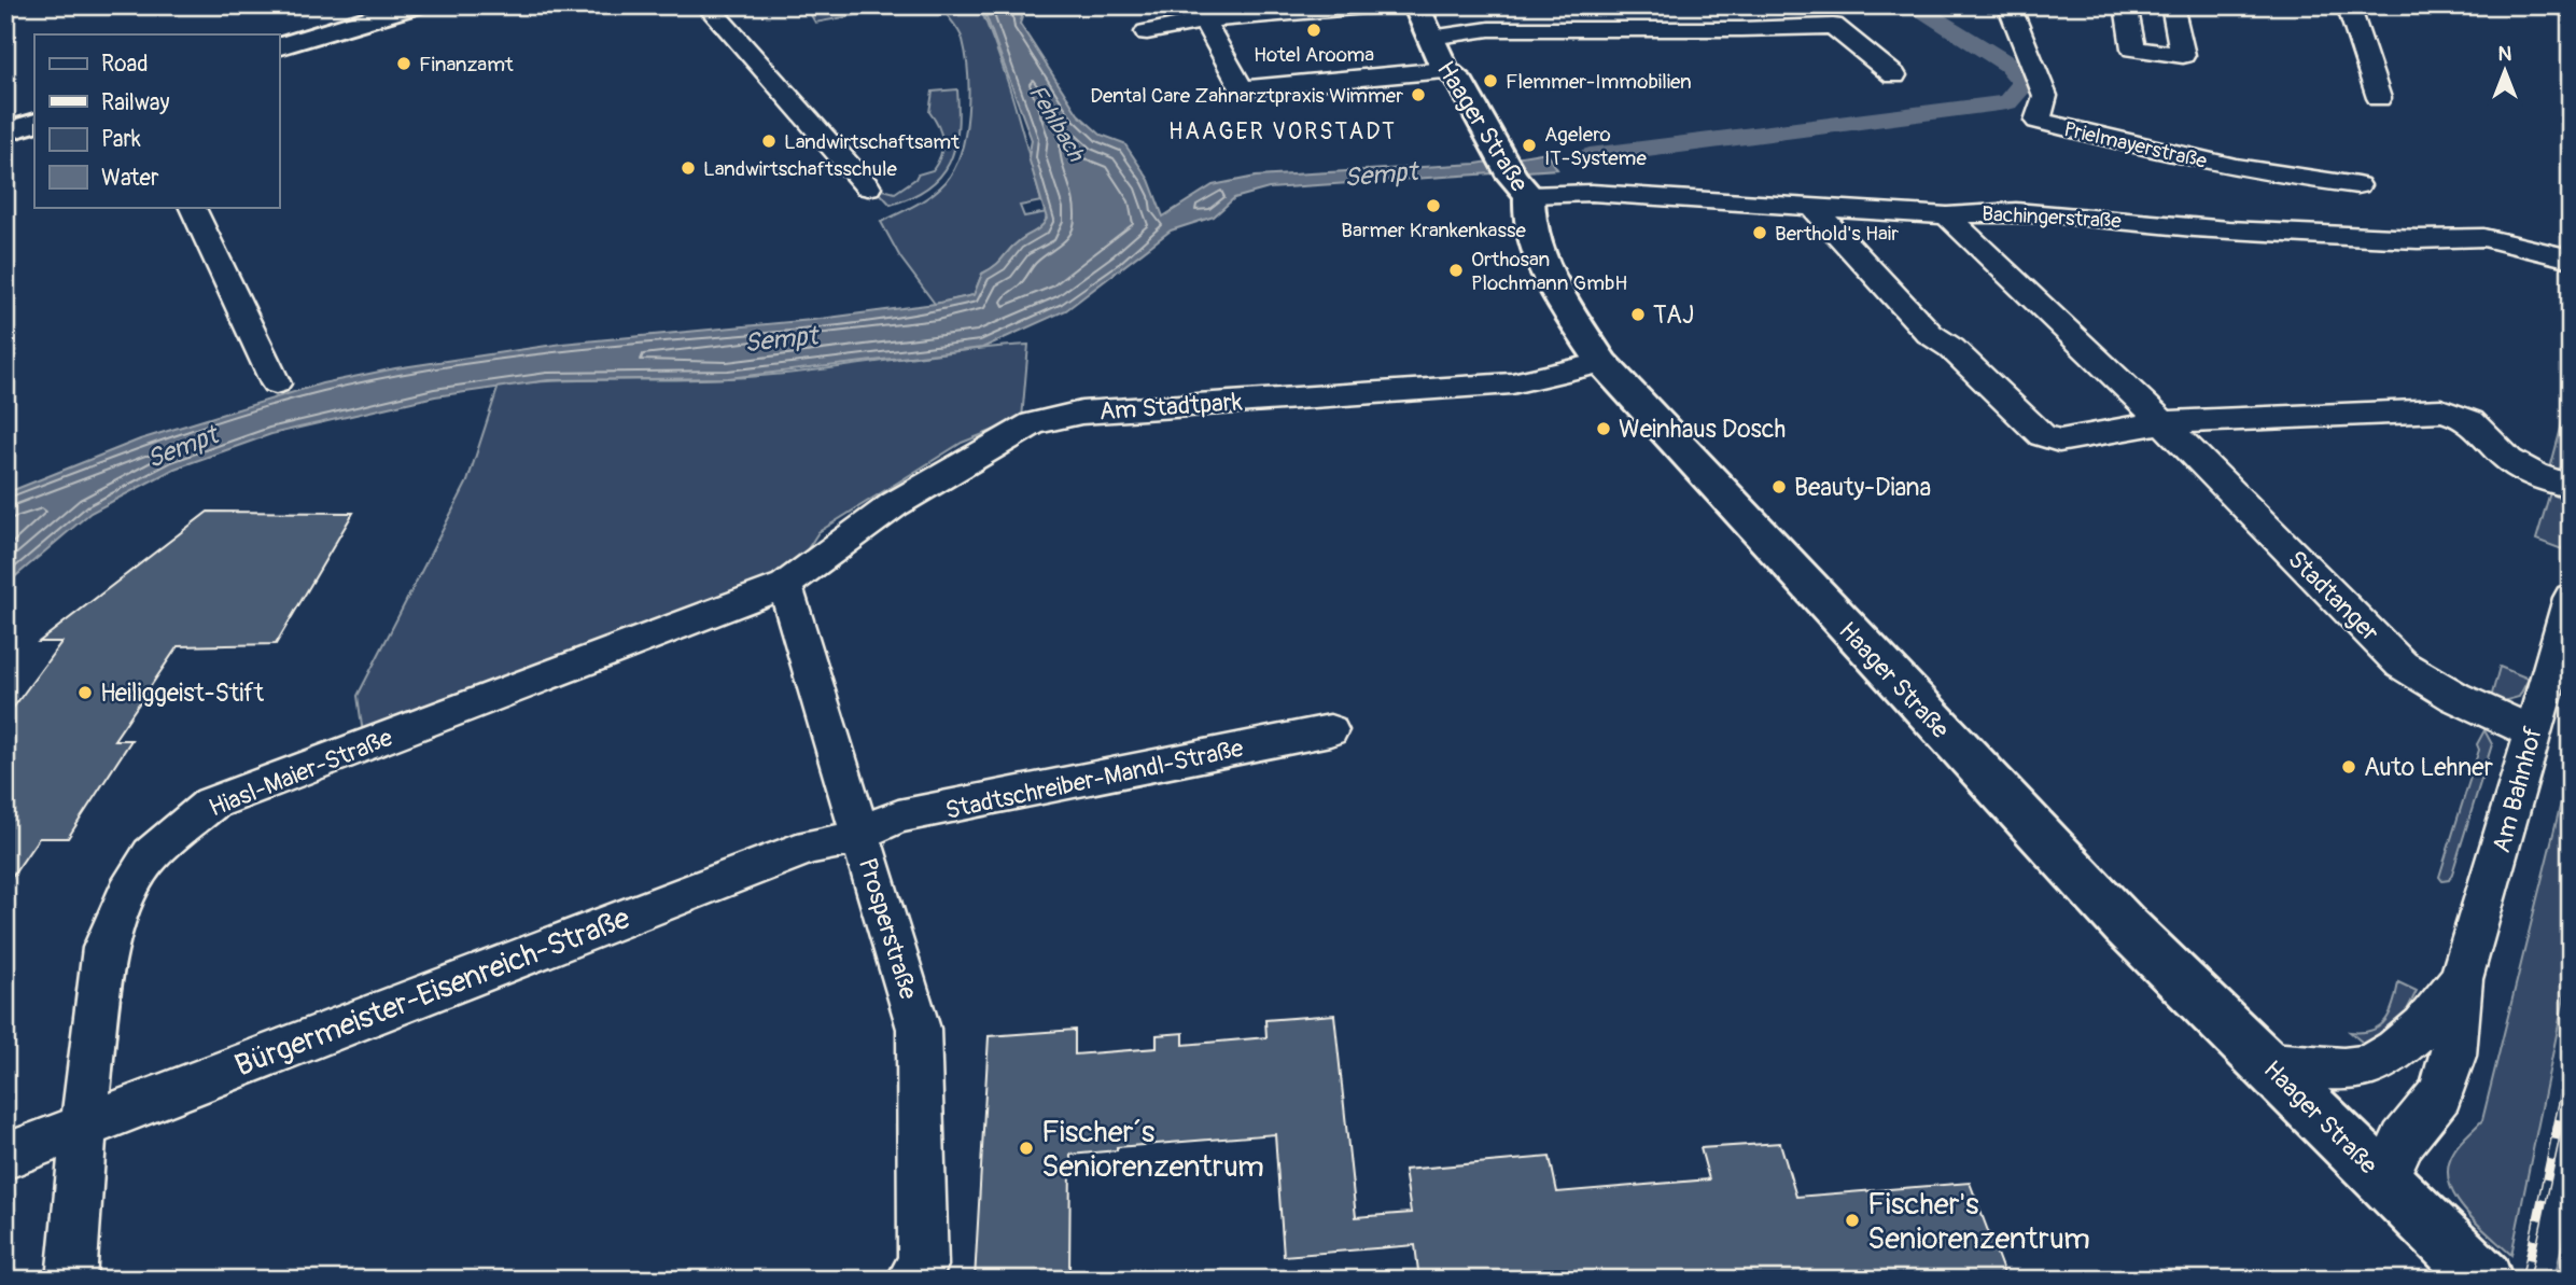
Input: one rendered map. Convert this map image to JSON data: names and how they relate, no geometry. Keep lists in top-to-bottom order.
{
  "streets": {
    "street": [
      "Haager Straße",
      "Prielmayerstraße",
      "Bachingerstraße",
      "Am Stadtpark",
      "Stadtanger",
      "Hiasl-Maier-Straße",
      "Stadtschreiber-Mandl-Straße",
      "Am Bahnhof",
      "Prosperstraße",
      "Bürgermeister-Eisenreich-Straße"
    ]
  },
  "crossings": [
    ["Haager Straße", "Bachingerstraße"],
    ["Haager Straße", "Am Stadtpark"],
    ["Haager Straße", "Am Bahnhof"],
    ["Bachingerstraße", "Stadtanger"],
    ["Am Stadtpark", "Hiasl-Maier-Straße"],
    ["Am Stadtpark", "Prosperstraße"],
    ["Stadtanger", "Am Bahnhof"],
    ["Hiasl-Maier-Straße", "Prosperstraße"],
    ["Hiasl-Maier-Straße", "Bürgermeister-Eisenreich-Straße"],
    ["Stadtschreiber-Mandl-Straße", "Prosperstraße"],
    ["Stadtschreiber-Mandl-Straße", "Bürgermeister-Eisenreich-Straße"],
    ["Prosperstraße", "Bürgermeister-Eisenreich-Straße"]
  ],
  "districts": ["HAAGER VORSTADT"],
  "water": ["Fehlbach", "Sempt"],
  "places": [
    "Hotel Arooma",
    "Finanzamt",
    "Flemmer-Immobilien",
    "Dental Care Zahnarztpraxis Wimmer",
    "Landwirtschaftsamt",
    "Agelero IT-Systeme",
    "Landwirtschaftsschule",
    "Barmer Krankenkasse",
    "Berthold's Hair",
    "Orthosan Plochmann GmbH",
    "TAJ",
    "Weinhaus Dosch",
    "Beauty-Diana",
    "Heiliggeist-Stift",
    "Auto Lehner",
    "Fischer´s Seniorenzentrum",
    "Fischer's Seniorenzentrum"
  ],
  "legend": [
    "Road",
    "Railway",
    "Park",
    "Water"
  ],
  "north": "top"
}
